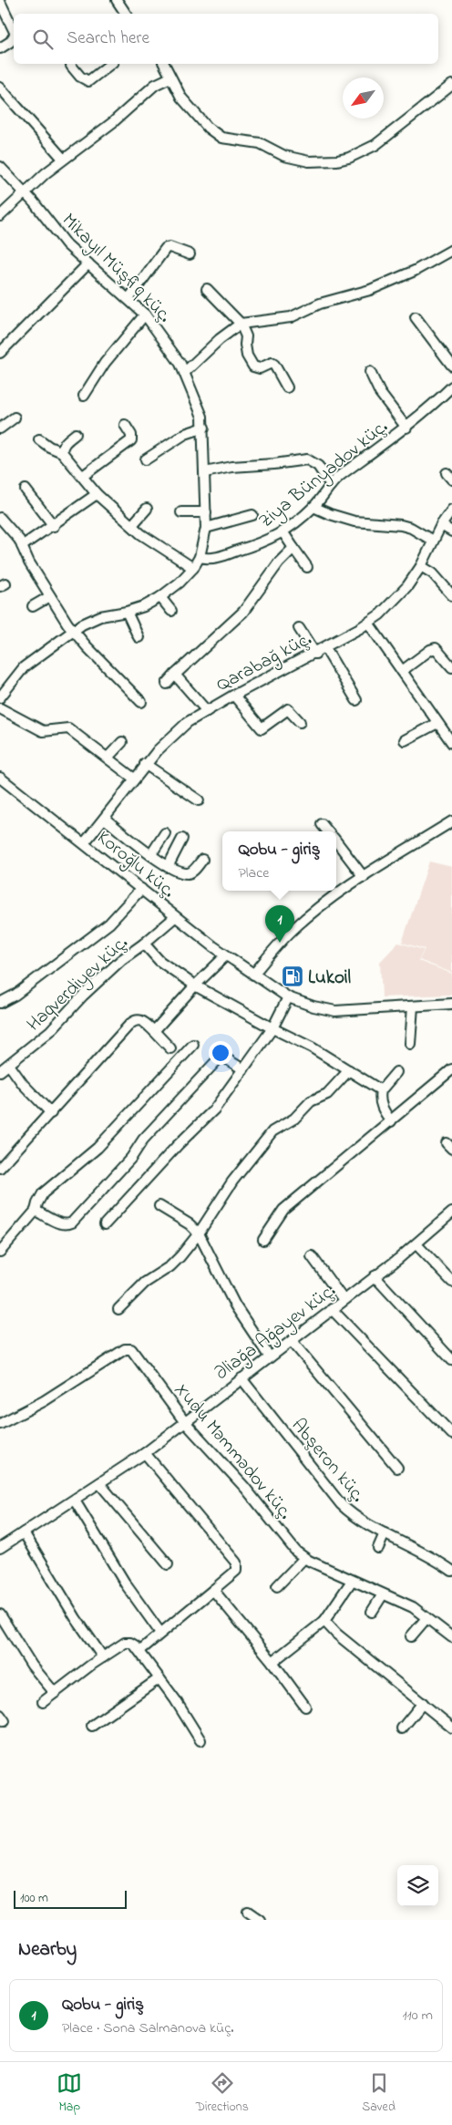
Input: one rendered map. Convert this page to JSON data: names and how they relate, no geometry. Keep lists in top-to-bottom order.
{
  "streets": {
    "street": [
      "Mikayıl Müşfiq küç.",
      "Ziya Bünyadov küç.",
      "Qarabağ küç.",
      "Koroğlu küç.",
      "Haqverdiyev küç.",
      "Əliağa Ağayev küç.",
      "Xudu Məmmədov küç.",
      "Abşeron küç."
    ]
  },
  "crossings": [
    ["Mikayıl Müşfiq küç.", "Ziya Bünyadov küç."],
    ["Qarabağ küç.", "Koroğlu küç."],
    ["Koroğlu küç.", "Haqverdiyev küç."],
    ["Əliağa Ağayev küç.", "Xudu Məmmədov küç."],
    ["Əliağa Ağayev küç.", "Abşeron küç."]
  ],
  "places": {
    "fuel station": ["Lukoil"]
  },
  "scale_bar": "100 m",
  "north": "bottom left",
  "page": {
    "search": "Search here",
    "popup": ["Qobu - giriş", "Place"],
    "pins": "1",
    "scale": "100 m",
    "heading": "Nearby",
    "list": [
      {
        "mark": "1",
        "name": "Qobu - giriş",
        "note": "Place · Sona Salmanova küç.",
        "value": "110 m"
      }
    ],
    "nav": ["Map", "Directions", "Saved"]
  }
}
